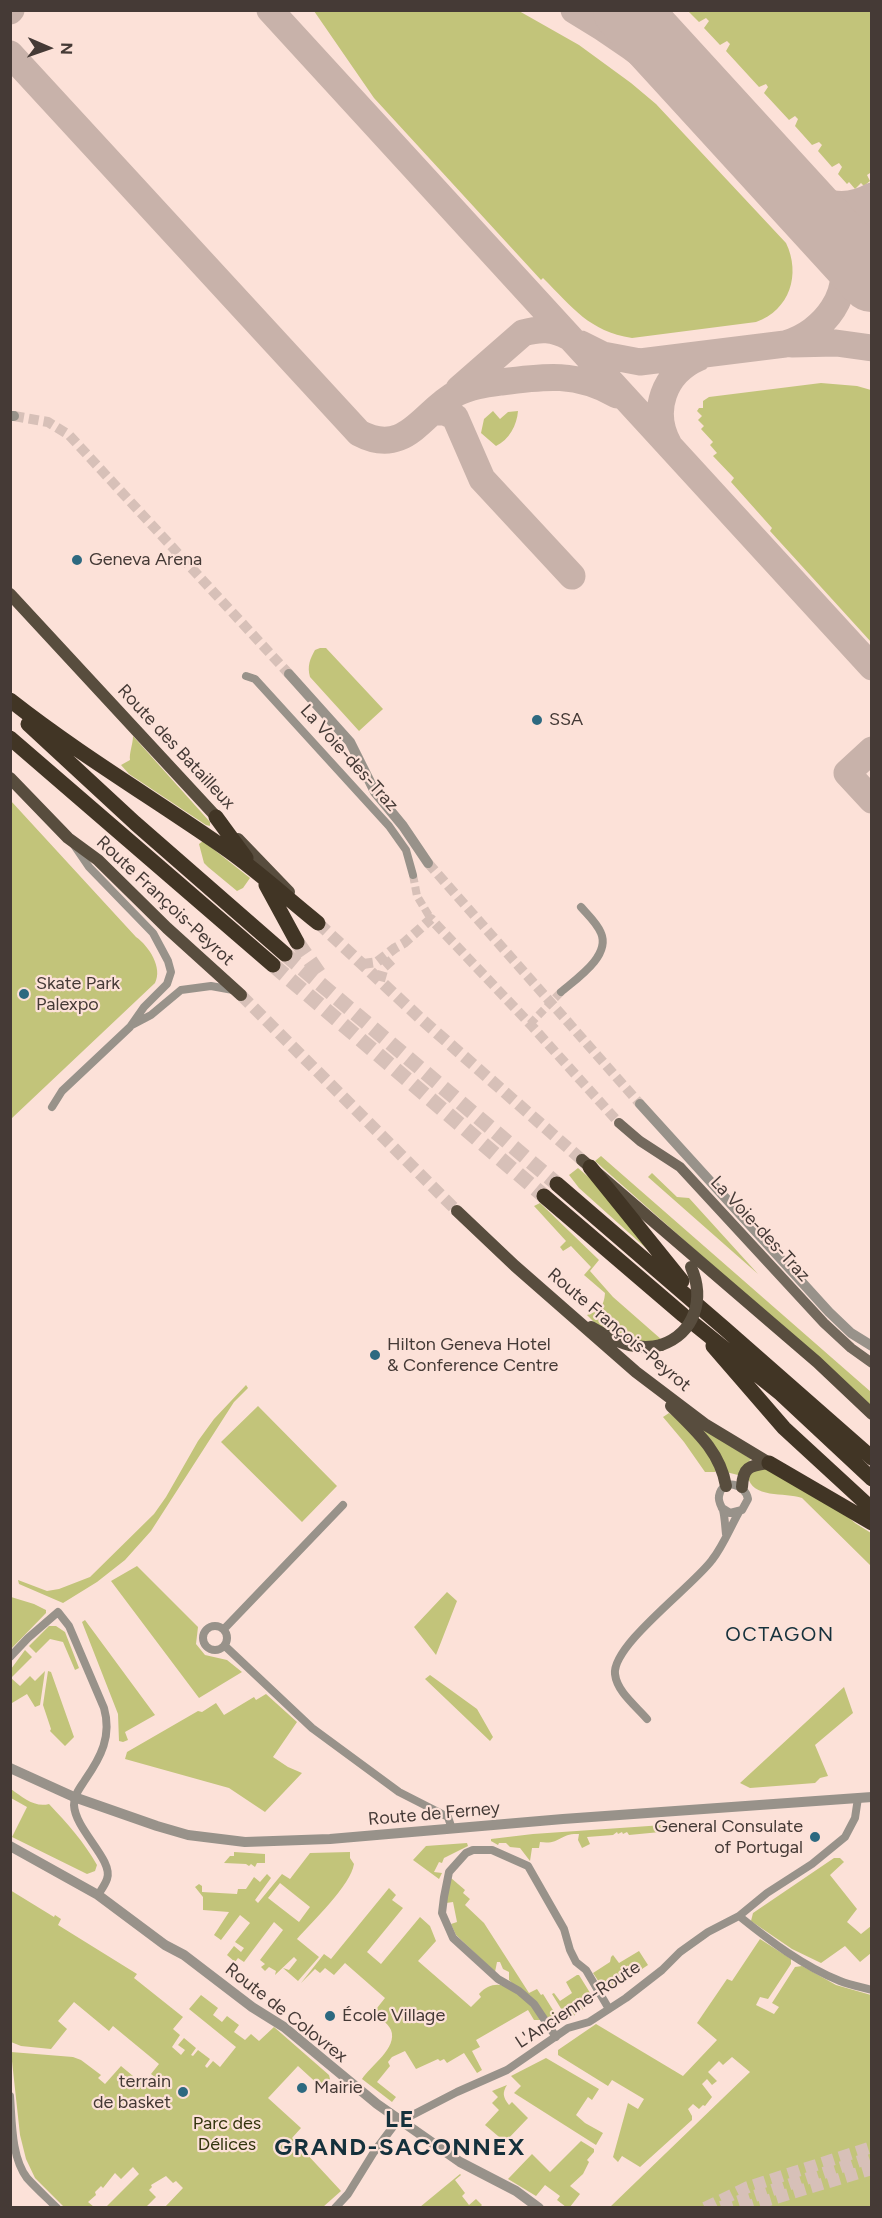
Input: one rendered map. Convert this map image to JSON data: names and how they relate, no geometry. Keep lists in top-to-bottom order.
{
  "streets": {
    "main road": ["Route des Batailleux", "La Voie-des-Traz", "Route François-Peyrot"],
    "street": ["Route de Ferney", "L'Ancienne-Route", "Route de Colovrex"]
  },
  "crossings": [
    ["Route de Ferney", "L'Ancienne-Route"],
    ["L'Ancienne-Route", "Route de Colovrex"]
  ],
  "districts": ["OCTAGON", "LE GRAND-SACONNEX"],
  "parks": ["Parc des Délices"],
  "places": [
    "Geneva Arena",
    "SSA",
    "Skate Park Palexpo",
    "Hilton Geneva Hotel & Conference Centre",
    "General Consulate of Portugal",
    "École Village",
    "Mairie",
    "terrain de basket"
  ],
  "north": "right"
}
